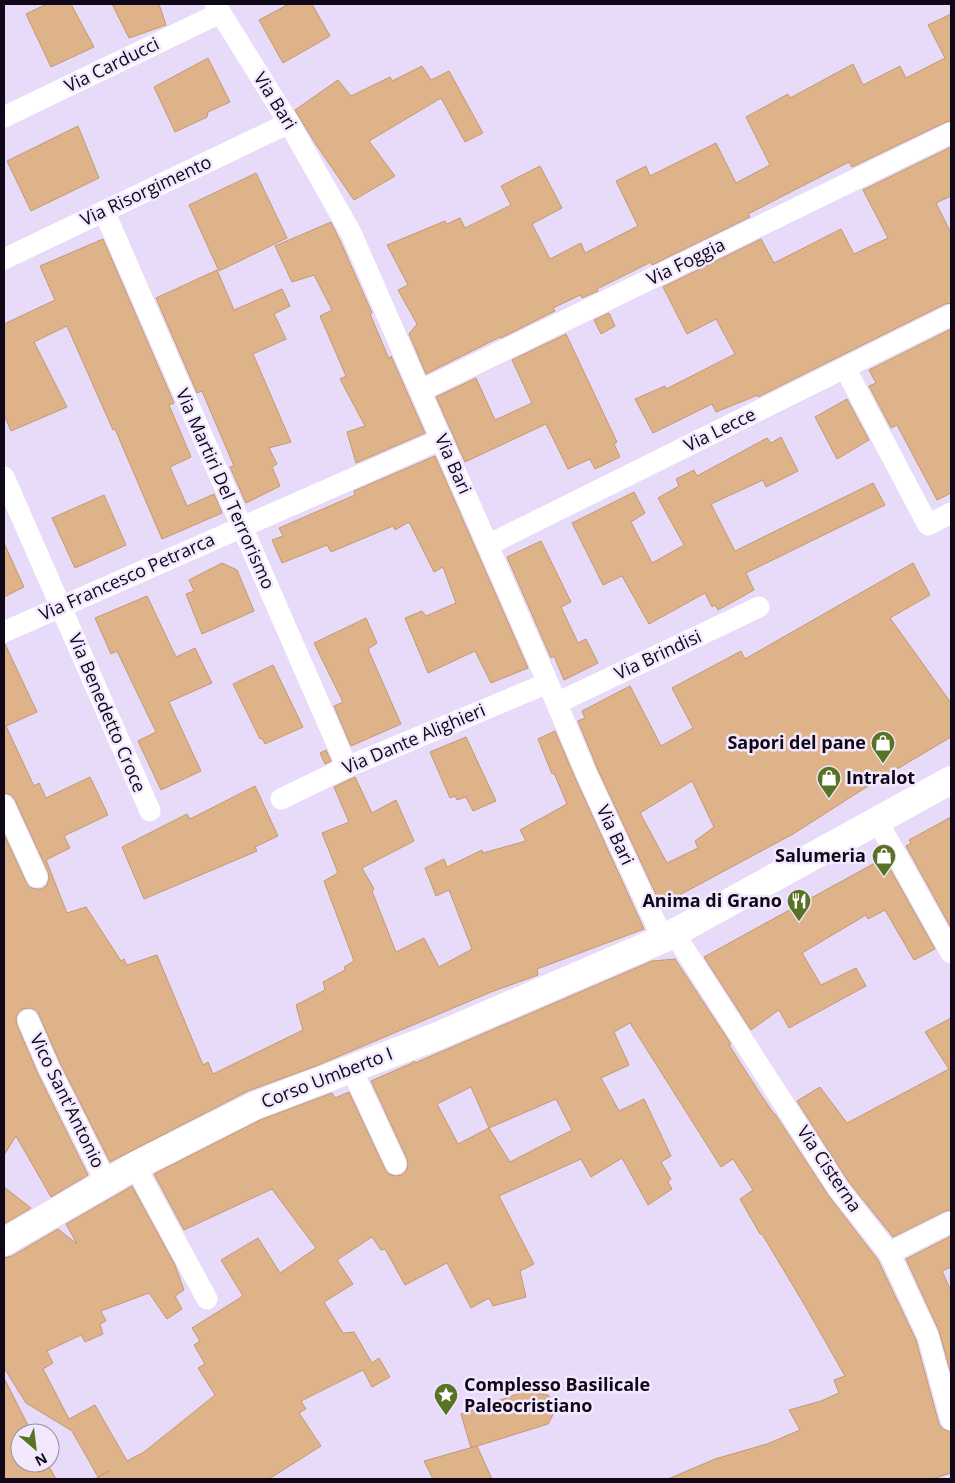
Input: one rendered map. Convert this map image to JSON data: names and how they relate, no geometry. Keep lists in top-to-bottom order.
{
  "streets": {
    "main road": ["Corso Umberto I"],
    "street": [
      "Via Carducci",
      "Via Bari",
      "Via Risorgimento",
      "Via Foggia",
      "Via Lecce",
      "Via Martiri Del Terrorismo",
      "Via Francesco Petrarca",
      "Via Brindisi",
      "Via Benedetto Croce",
      "Via Dante Alighieri",
      "Vico Sant'Antonio",
      "Via Cisterna"
    ]
  },
  "crossings": [
    ["Via Carducci", "Via Bari"],
    ["Via Bari", "Via Risorgimento"],
    ["Via Bari", "Via Foggia"],
    ["Via Bari", "Via Lecce"],
    ["Via Bari", "Via Francesco Petrarca"],
    ["Via Bari", "Via Brindisi"],
    ["Via Bari", "Via Dante Alighieri"],
    ["Via Bari", "Corso Umberto I"],
    ["Via Bari", "Via Cisterna"],
    ["Via Risorgimento", "Via Martiri Del Terrorismo"],
    ["Via Martiri Del Terrorismo", "Via Francesco Petrarca"],
    ["Via Martiri Del Terrorismo", "Via Dante Alighieri"],
    ["Via Francesco Petrarca", "Via Benedetto Croce"],
    ["Corso Umberto I", "Vico Sant'Antonio"],
    ["Corso Umberto I", "Via Cisterna"]
  ],
  "places": {
    "shop": ["Sapori del pane", "Intralot", "Salumeria"],
    "restaurant": ["Anima di Grano"],
    "place": ["Complesso Basilicale Paleocristiano"]
  },
  "north": "bottom right"
}
